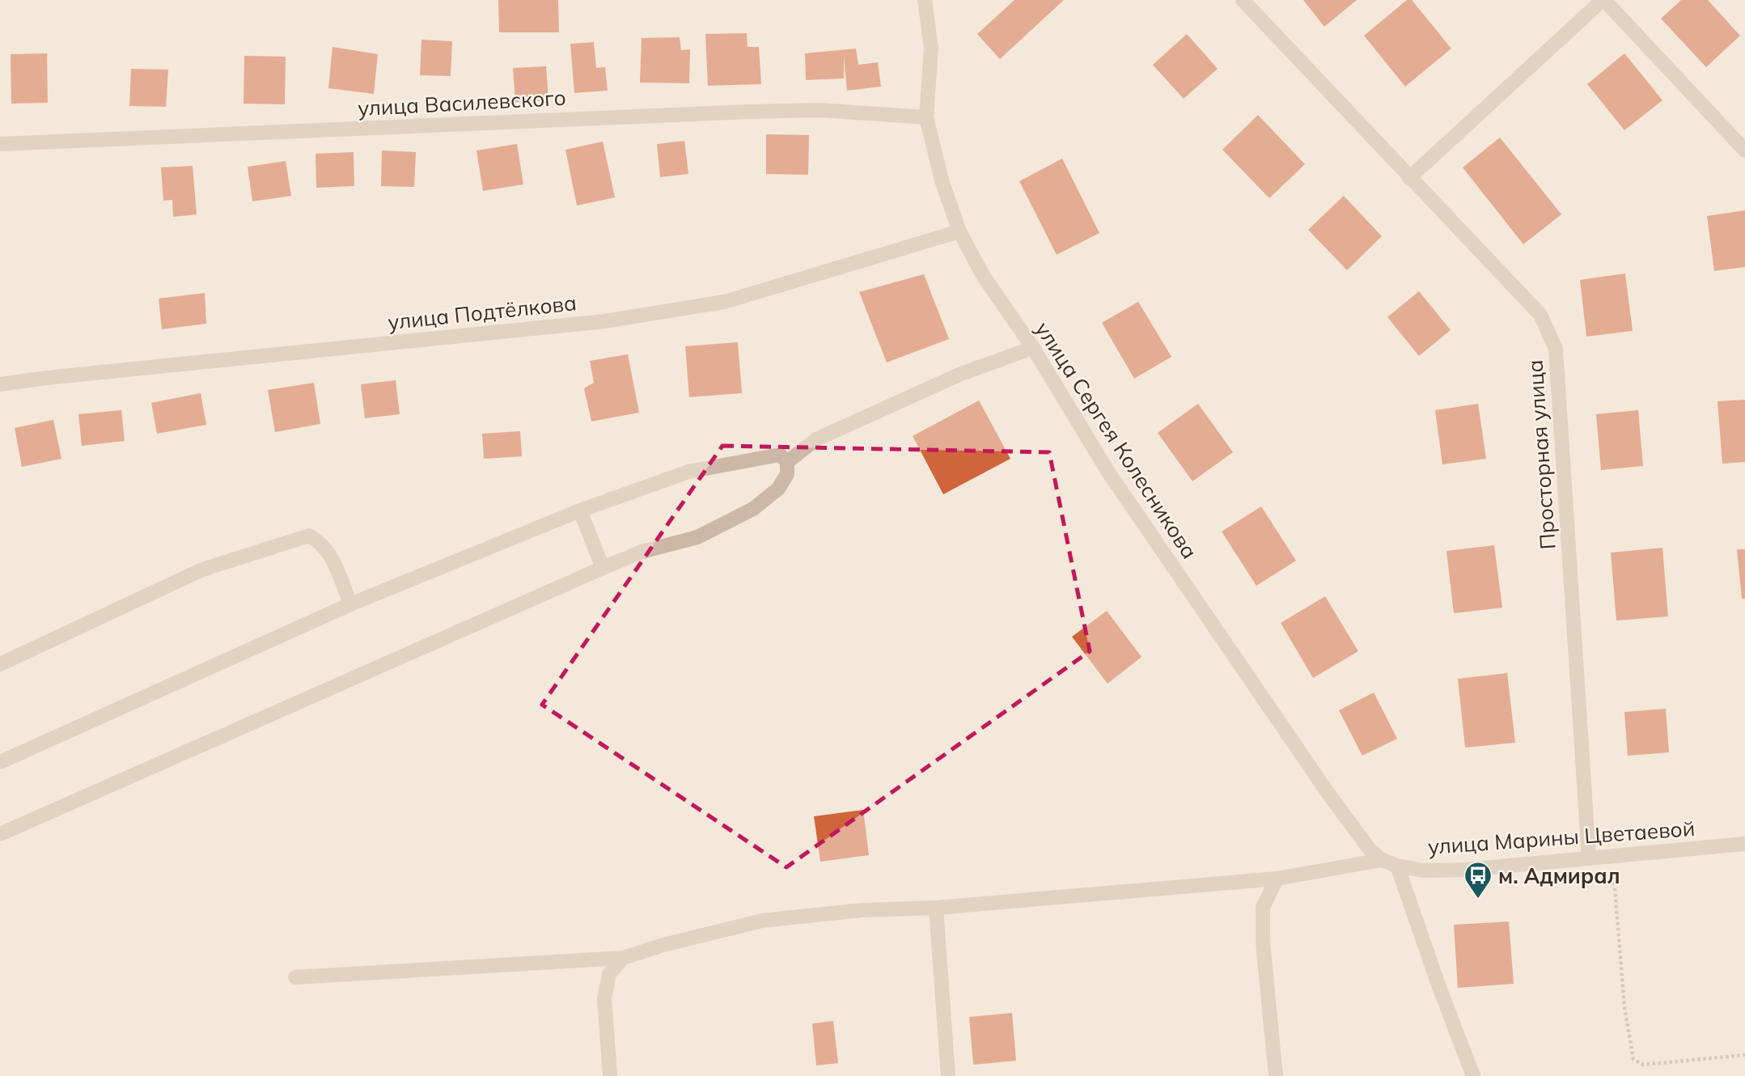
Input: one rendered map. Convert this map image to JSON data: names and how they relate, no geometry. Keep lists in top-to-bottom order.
{
  "streets": {
    "street": [
      "улица Василевского",
      "улица Подтёлкова",
      "улица Сергея Колесникова",
      "Просторная улица",
      "улица Марины Цветаевой"
    ]
  },
  "crossings": [
    ["улица Василевского", "улица Сергея Колесникова"],
    ["улица Подтёлкова", "улица Сергея Колесникова"],
    ["улица Сергея Колесникова", "улица Марины Цветаевой"],
    ["Просторная улица", "улица Марины Цветаевой"]
  ],
  "places": {
    "bus stop": ["м. Адмирал"]
  }
}
